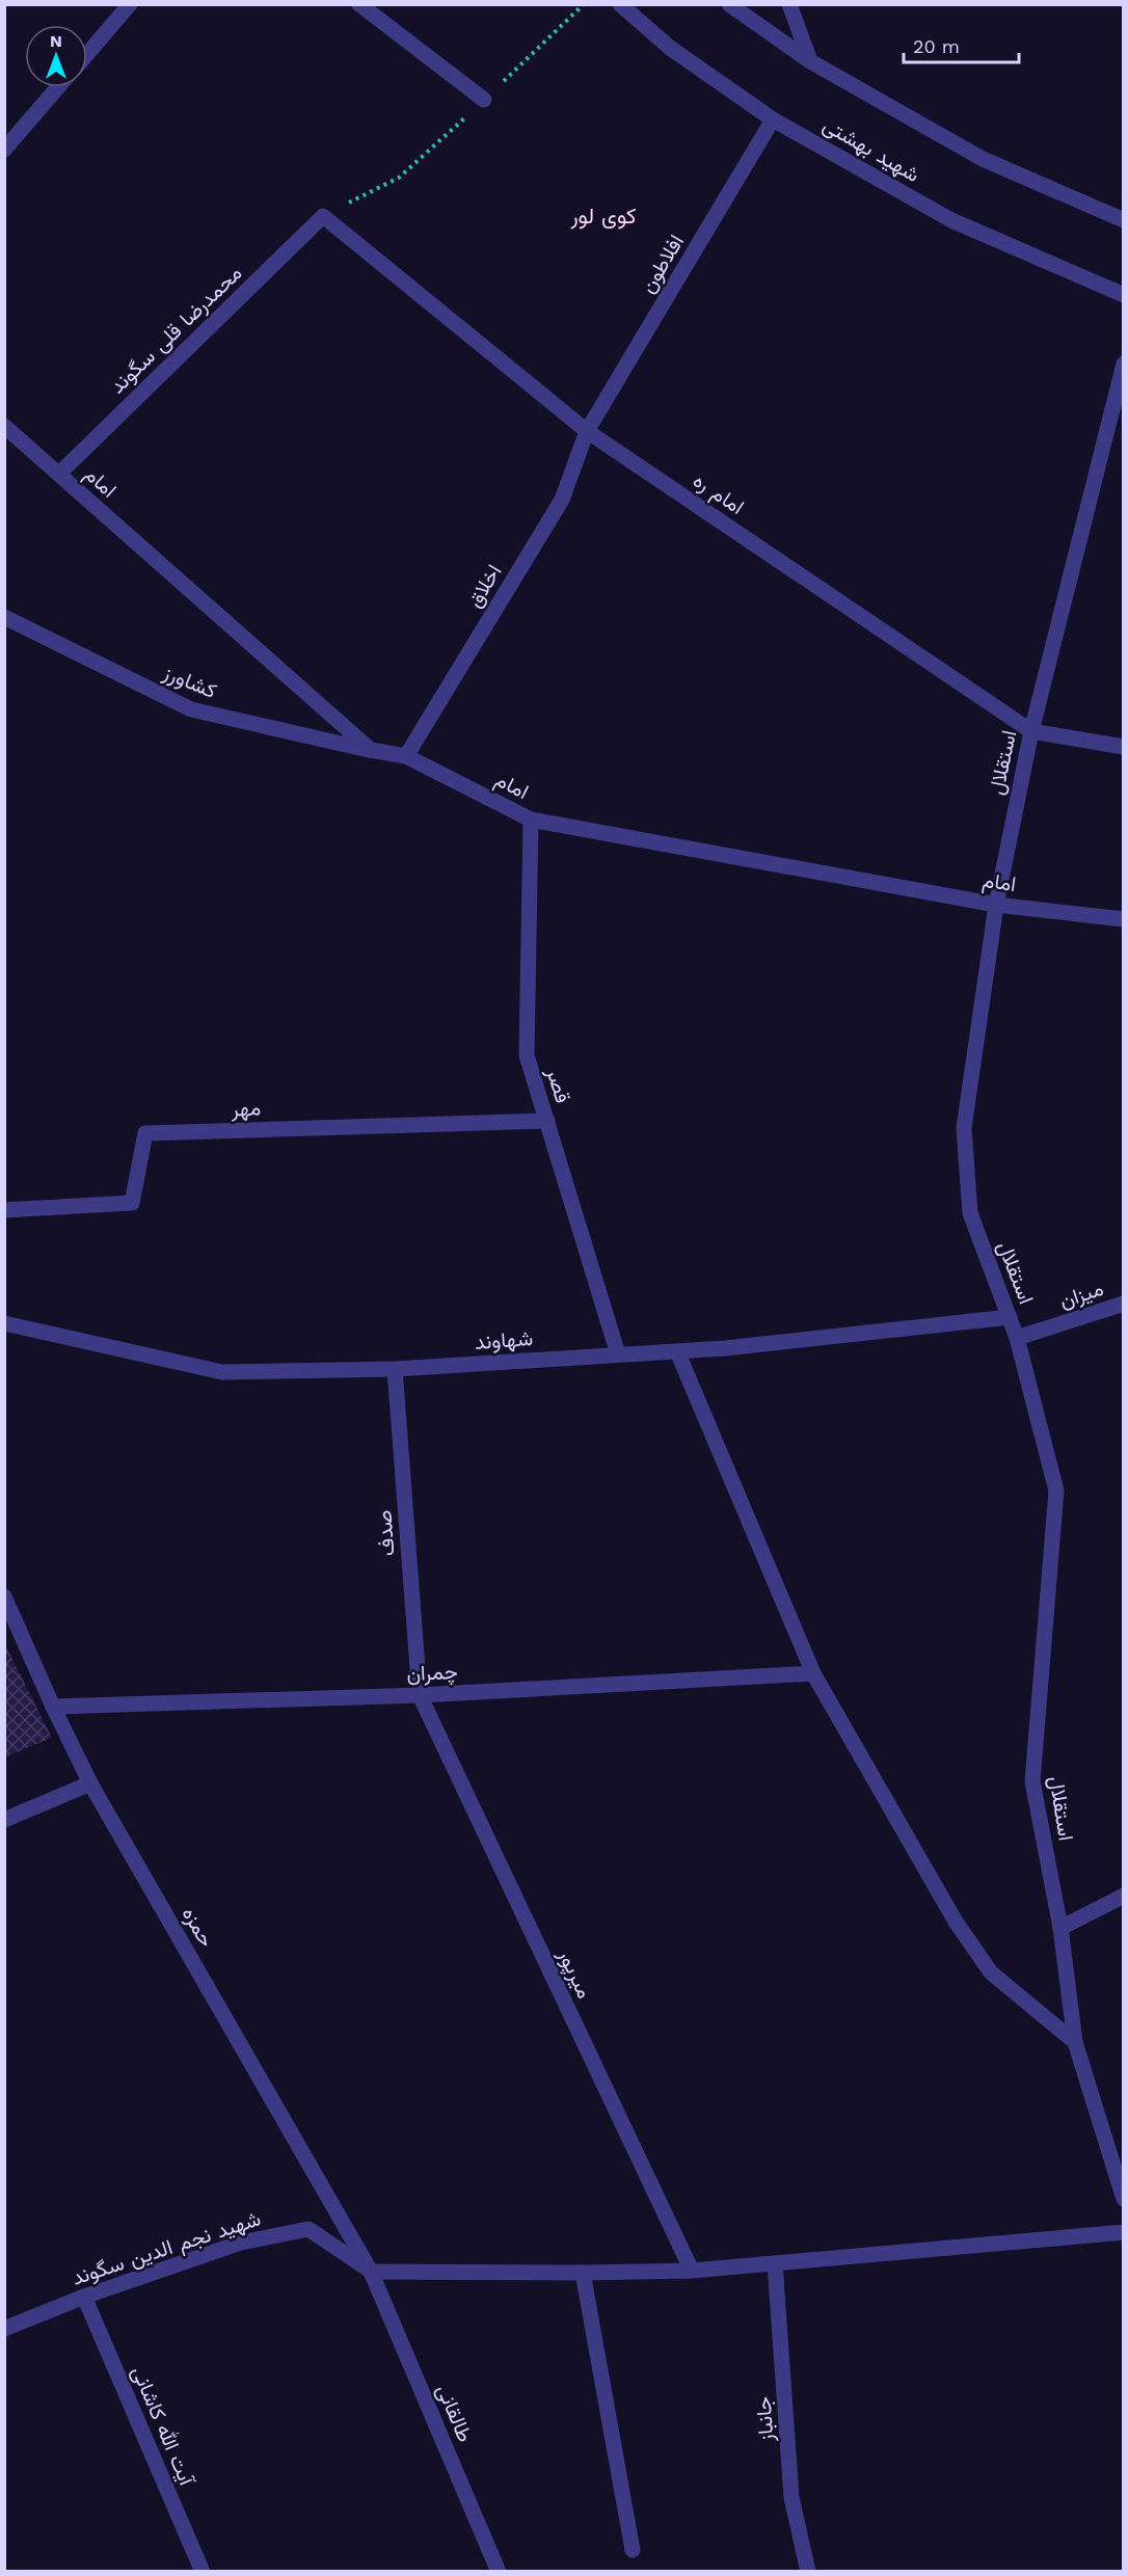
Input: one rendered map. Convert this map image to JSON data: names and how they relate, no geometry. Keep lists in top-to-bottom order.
{
  "streets": {
    "street": [
      "شهید بهشتی",
      "افلاطون",
      "محمدرضا قلی سگوند",
      "امام",
      "امام ره",
      "اخلاق",
      "کشاورز",
      "استقلال",
      "قصر",
      "مهر",
      "میزان",
      "شهاوند",
      "صدف",
      "چمران",
      "حمزه",
      "میرپور",
      "شهید نجم الدین سگوند",
      "طالقانی",
      "جانباز",
      "آیت الله کاشانی"
    ]
  },
  "crossings": [
    ["شهید بهشتی", "افلاطون"],
    ["افلاطون", "امام ره"],
    ["افلاطون", "اخلاق"],
    ["محمدرضا قلی سگوند", "امام"],
    ["محمدرضا قلی سگوند", "امام ره"],
    ["امام", "اخلاق"],
    ["امام", "کشاورز"],
    ["امام", "استقلال"],
    ["امام", "قصر"],
    ["امام ره", "اخلاق"],
    ["امام ره", "استقلال"],
    ["استقلال", "میزان"],
    ["استقلال", "شهاوند"],
    ["قصر", "مهر"],
    ["قصر", "شهاوند"],
    ["شهاوند", "صدف"],
    ["صدف", "چمران"],
    ["صدف", "میرپور"],
    ["چمران", "حمزه"],
    ["چمران", "میرپور"],
    ["حمزه", "شهید نجم الدین سگوند"],
    ["حمزه", "طالقانی"],
    ["شهید نجم الدین سگوند", "طالقانی"],
    ["شهید نجم الدین سگوند", "آیت الله کاشانی"]
  ],
  "districts": ["کوی لور"],
  "scale_bar": "20 m",
  "north": "top"
}
